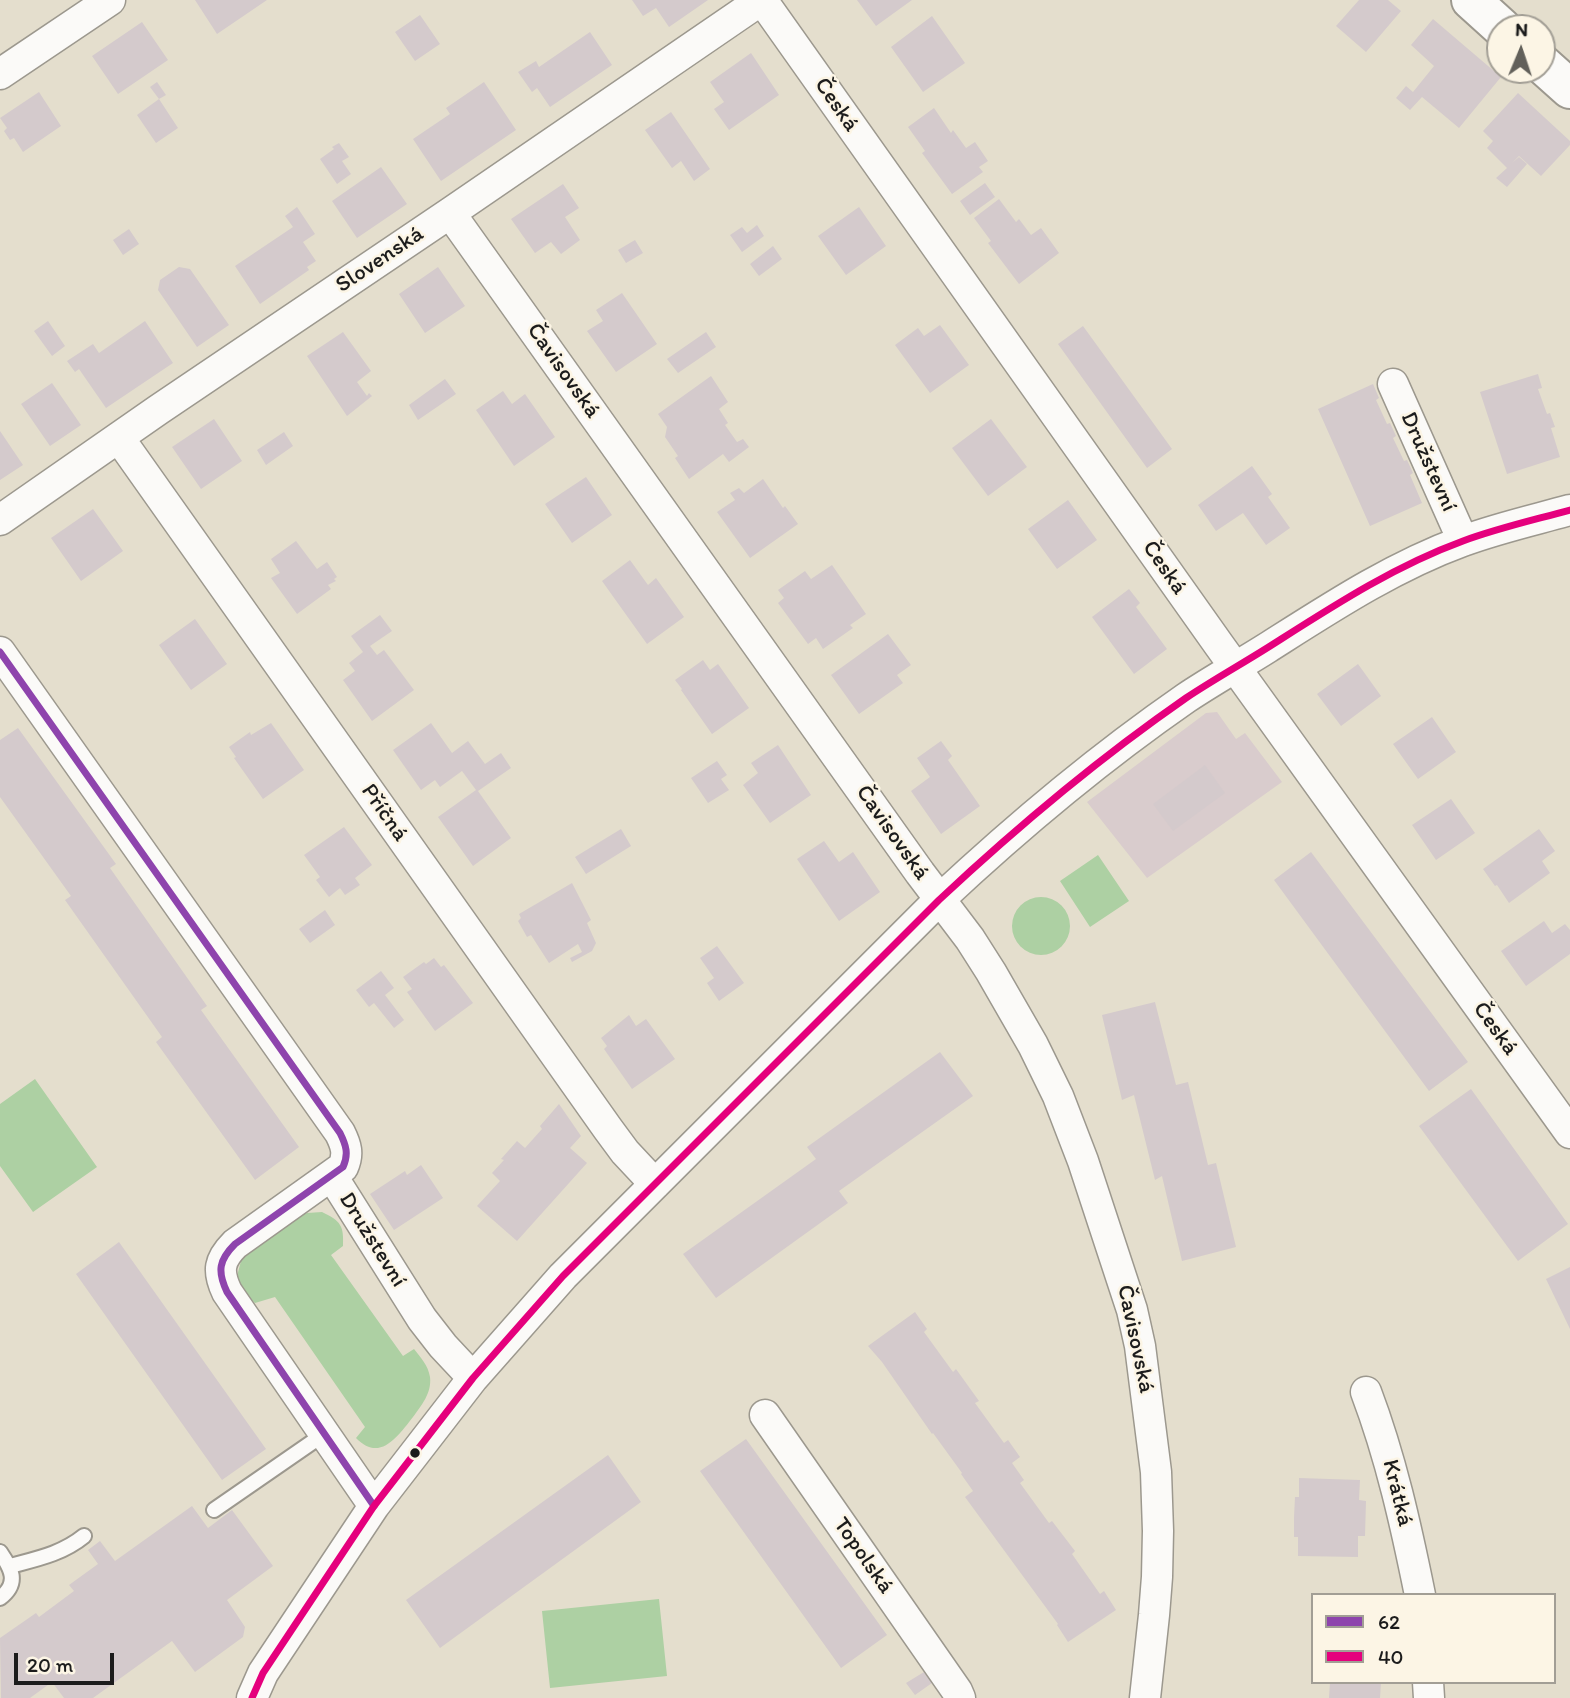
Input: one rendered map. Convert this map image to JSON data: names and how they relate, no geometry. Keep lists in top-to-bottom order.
{
  "streets": {
    "street": [
      "Česká",
      "Slovenská",
      "Čavisovská",
      "Družstevní",
      "Příčná",
      "Krátká",
      "Topolská"
    ]
  },
  "crossings": [
    ["Česká", "Slovenská"],
    ["Česká", "Družstevní"],
    ["Slovenská", "Čavisovská"],
    ["Slovenská", "Příčná"],
    ["Čavisovská", "Družstevní"],
    ["Družstevní", "Příčná"]
  ],
  "lines": ["transit line 40", "transit line 62"],
  "legend": ["62", "40"],
  "scale_bar": "20 m",
  "north": "top"
}
